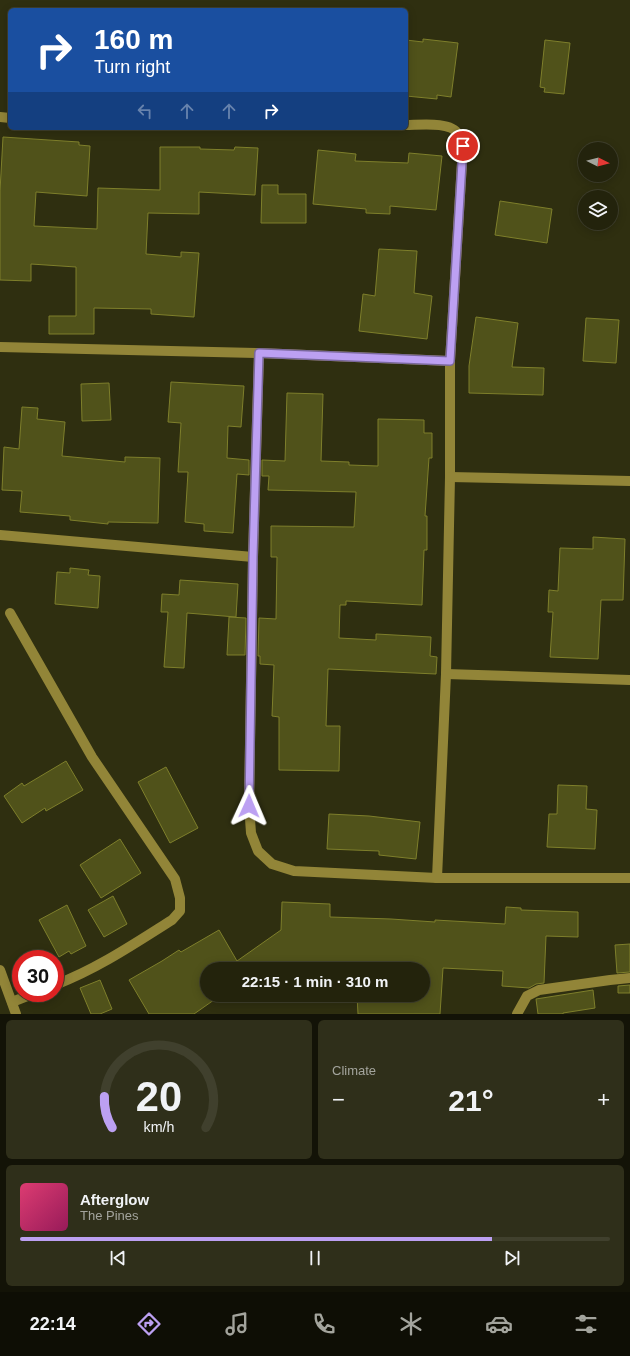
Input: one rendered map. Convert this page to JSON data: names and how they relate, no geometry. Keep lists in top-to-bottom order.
{
  "north": "right",
  "page": {
    "turn": ["160 m", "Turn right"],
    "limit": "30",
    "trip": "22:15 · 1 min · 310 m",
    "tile": "Climate",
    "heat": ["−", "21°", "+"],
    "song": ["Afterglow", "The Pines"],
    "tabs": "22:14",
    "gauge": ["20", "km/h"]
  }
}
